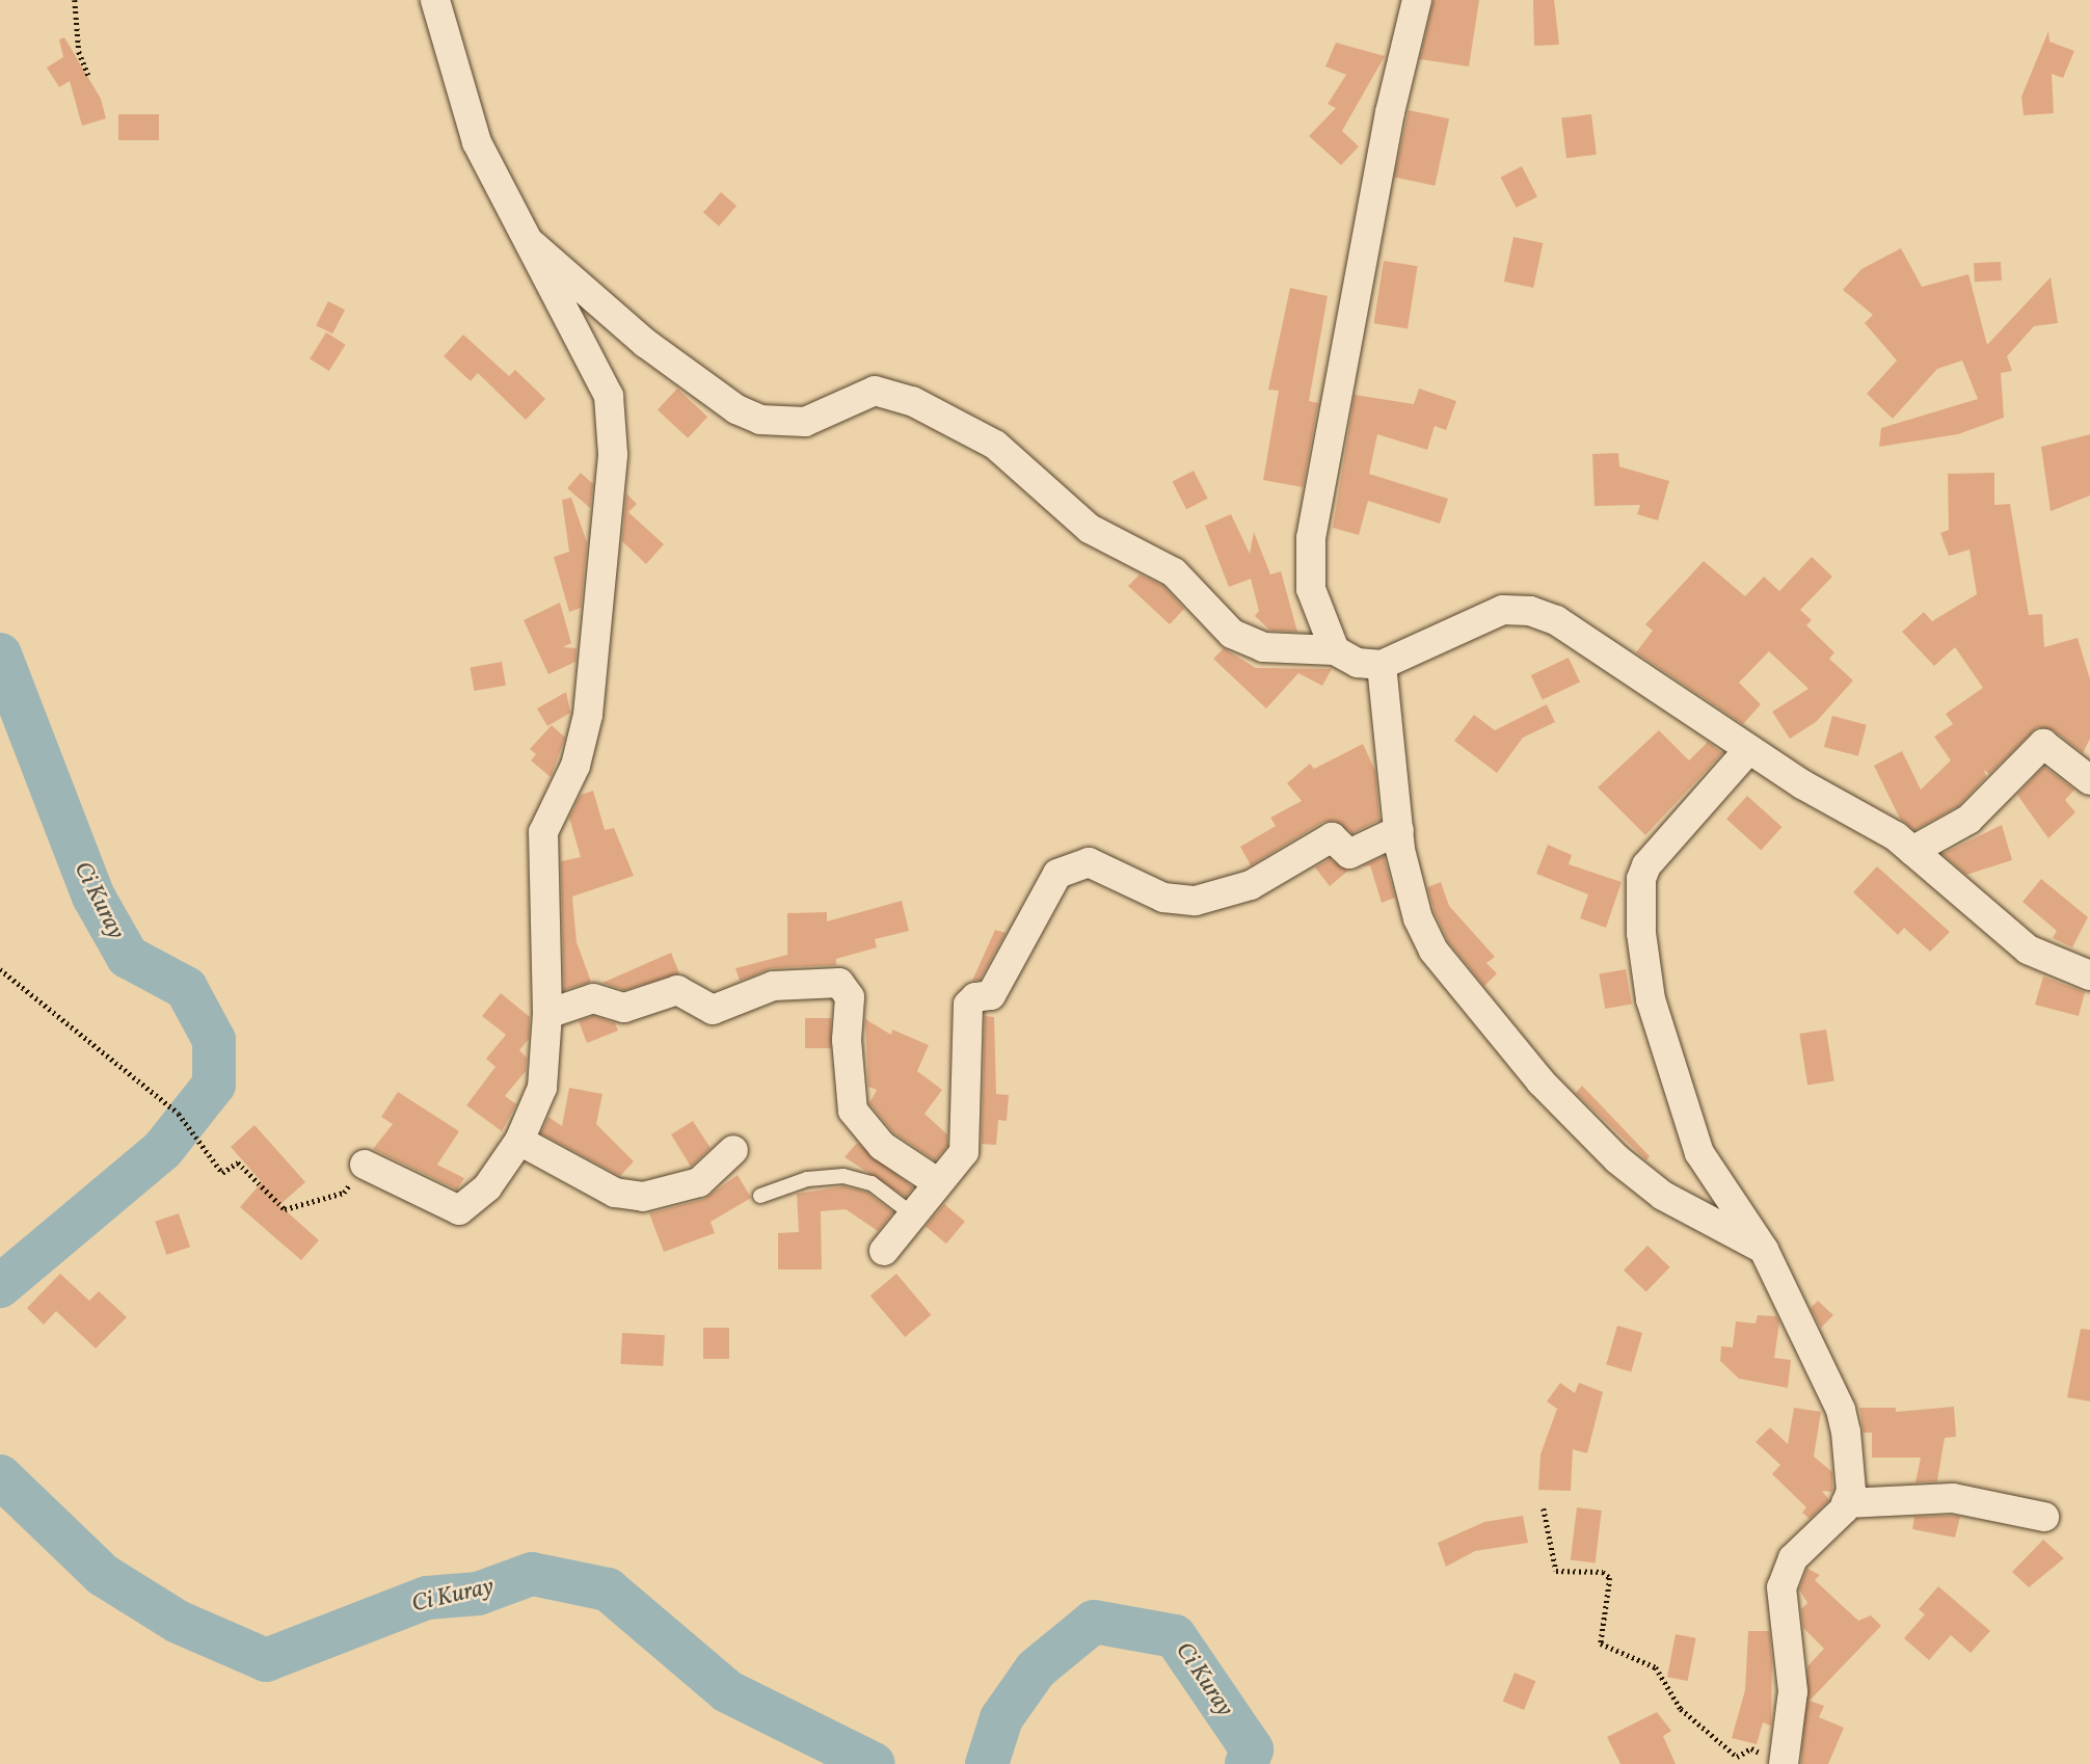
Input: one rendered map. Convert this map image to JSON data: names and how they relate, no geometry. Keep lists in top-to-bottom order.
{
  "water": ["Ci Kuray"]
}
